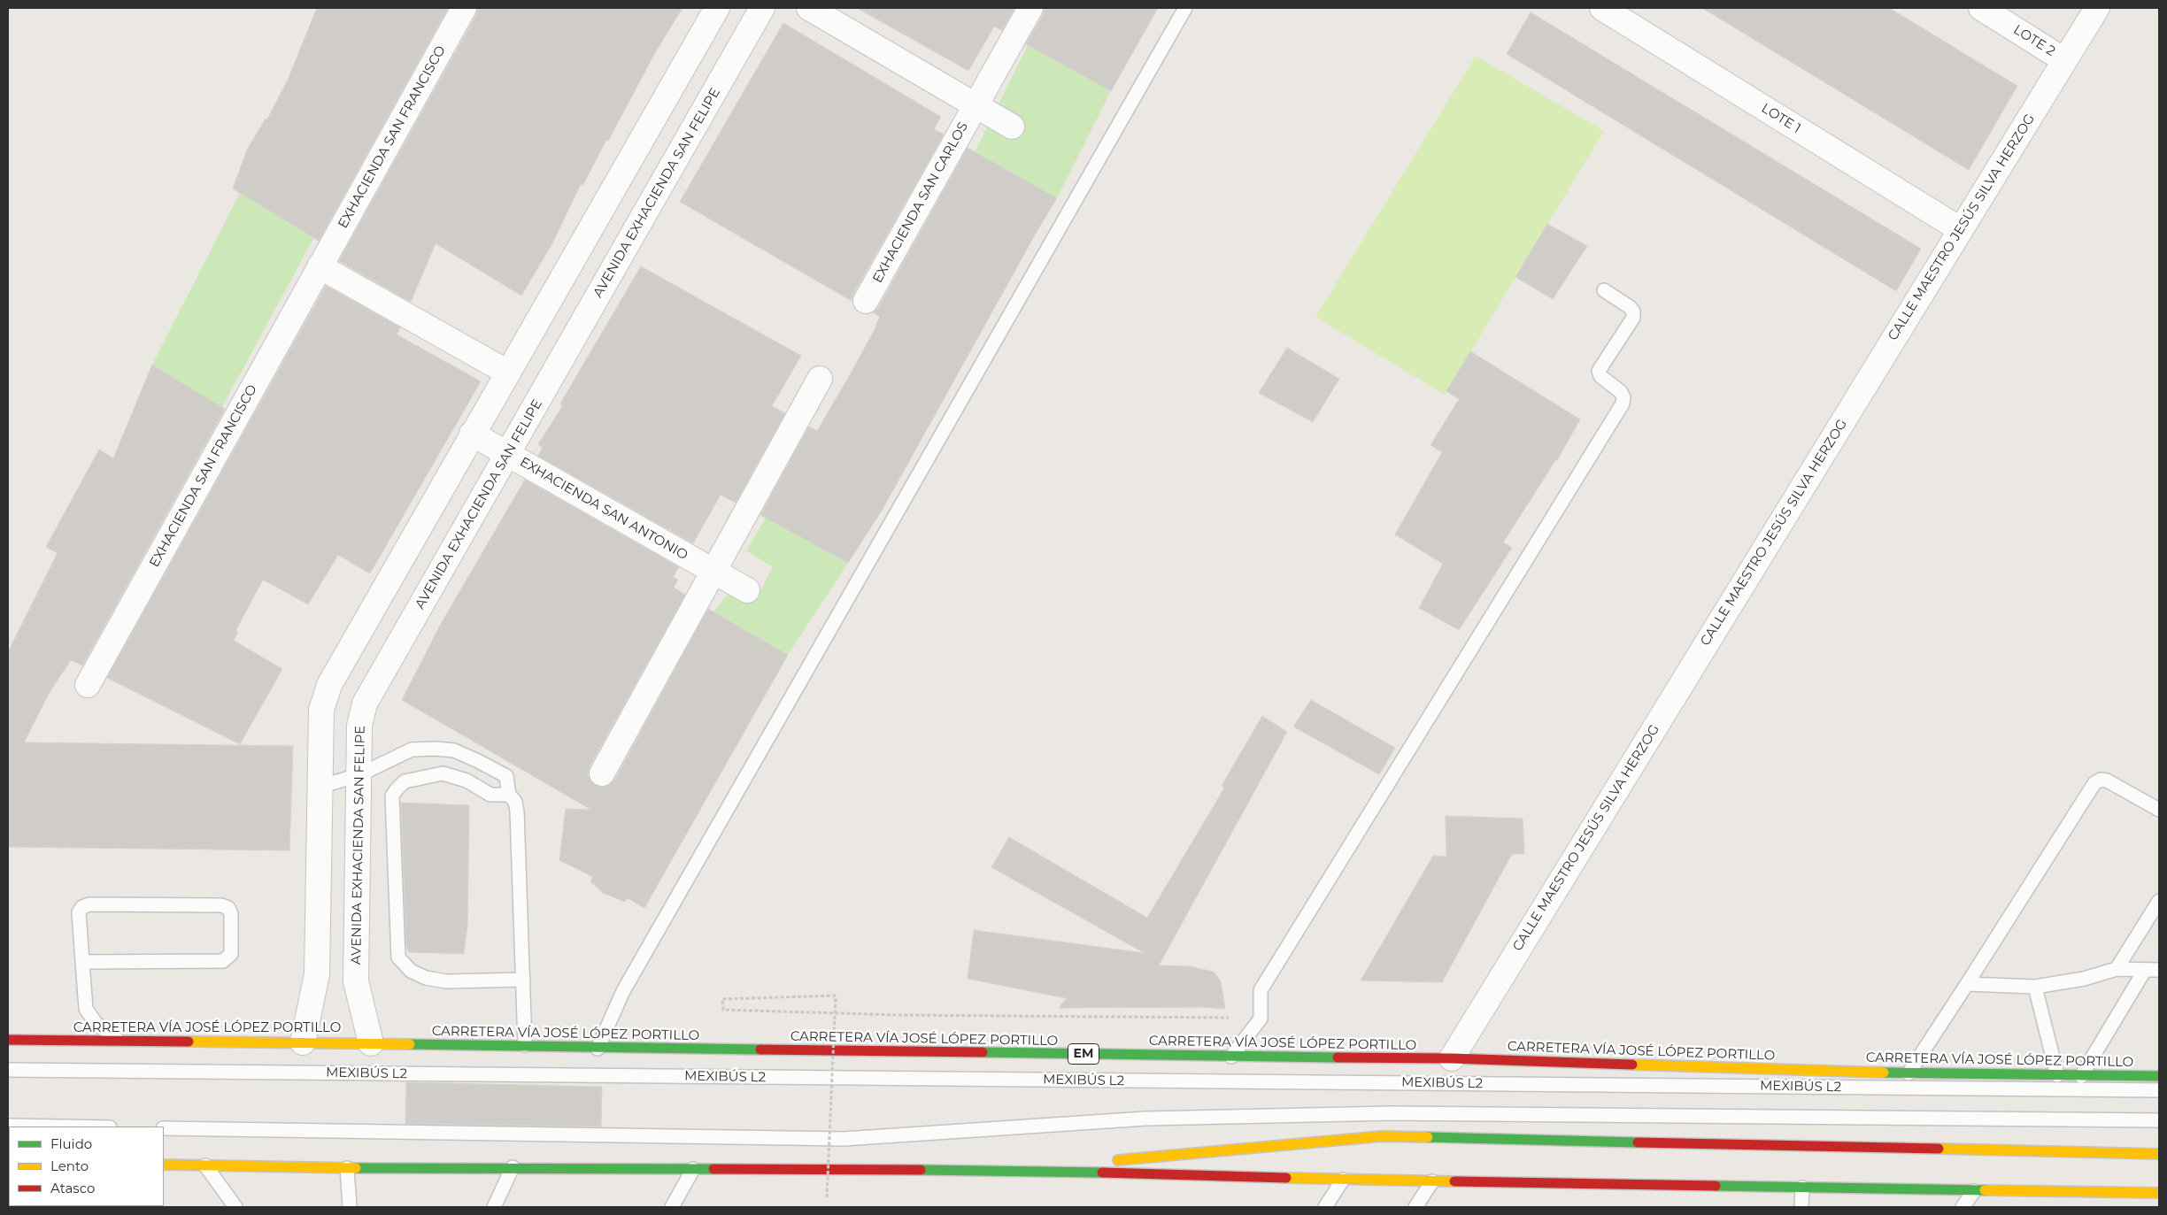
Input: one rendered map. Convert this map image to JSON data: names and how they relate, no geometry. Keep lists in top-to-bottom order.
{
  "streets": {
    "main road": ["CARRETERA VÍA JOSÉ LÓPEZ PORTILLO", "EM"],
    "street": [
      "LOTE 2",
      "LOTE 1",
      "EXHACIENDA SAN FRANCISCO",
      "AVENIDA EXHACIENDA SAN FELIPE",
      "EXHACIENDA SAN CARLOS",
      "CALLE MAESTRO JESÚS SILVA HERZOG",
      "EXHACIENDA SAN ANTONIO"
    ],
    "lane": ["MEXIBÚS L2"]
  },
  "crossings": [
    ["LOTE 2", "CALLE MAESTRO JESÚS SILVA HERZOG"],
    ["LOTE 1", "CALLE MAESTRO JESÚS SILVA HERZOG"],
    ["AVENIDA EXHACIENDA SAN FELIPE", "EXHACIENDA SAN ANTONIO"],
    ["AVENIDA EXHACIENDA SAN FELIPE", "CARRETERA VÍA JOSÉ LÓPEZ PORTILLO"],
    ["CALLE MAESTRO JESÚS SILVA HERZOG", "CARRETERA VÍA JOSÉ LÓPEZ PORTILLO"]
  ],
  "legend": ["Fluido", "Lento", "Atasco"]
}
